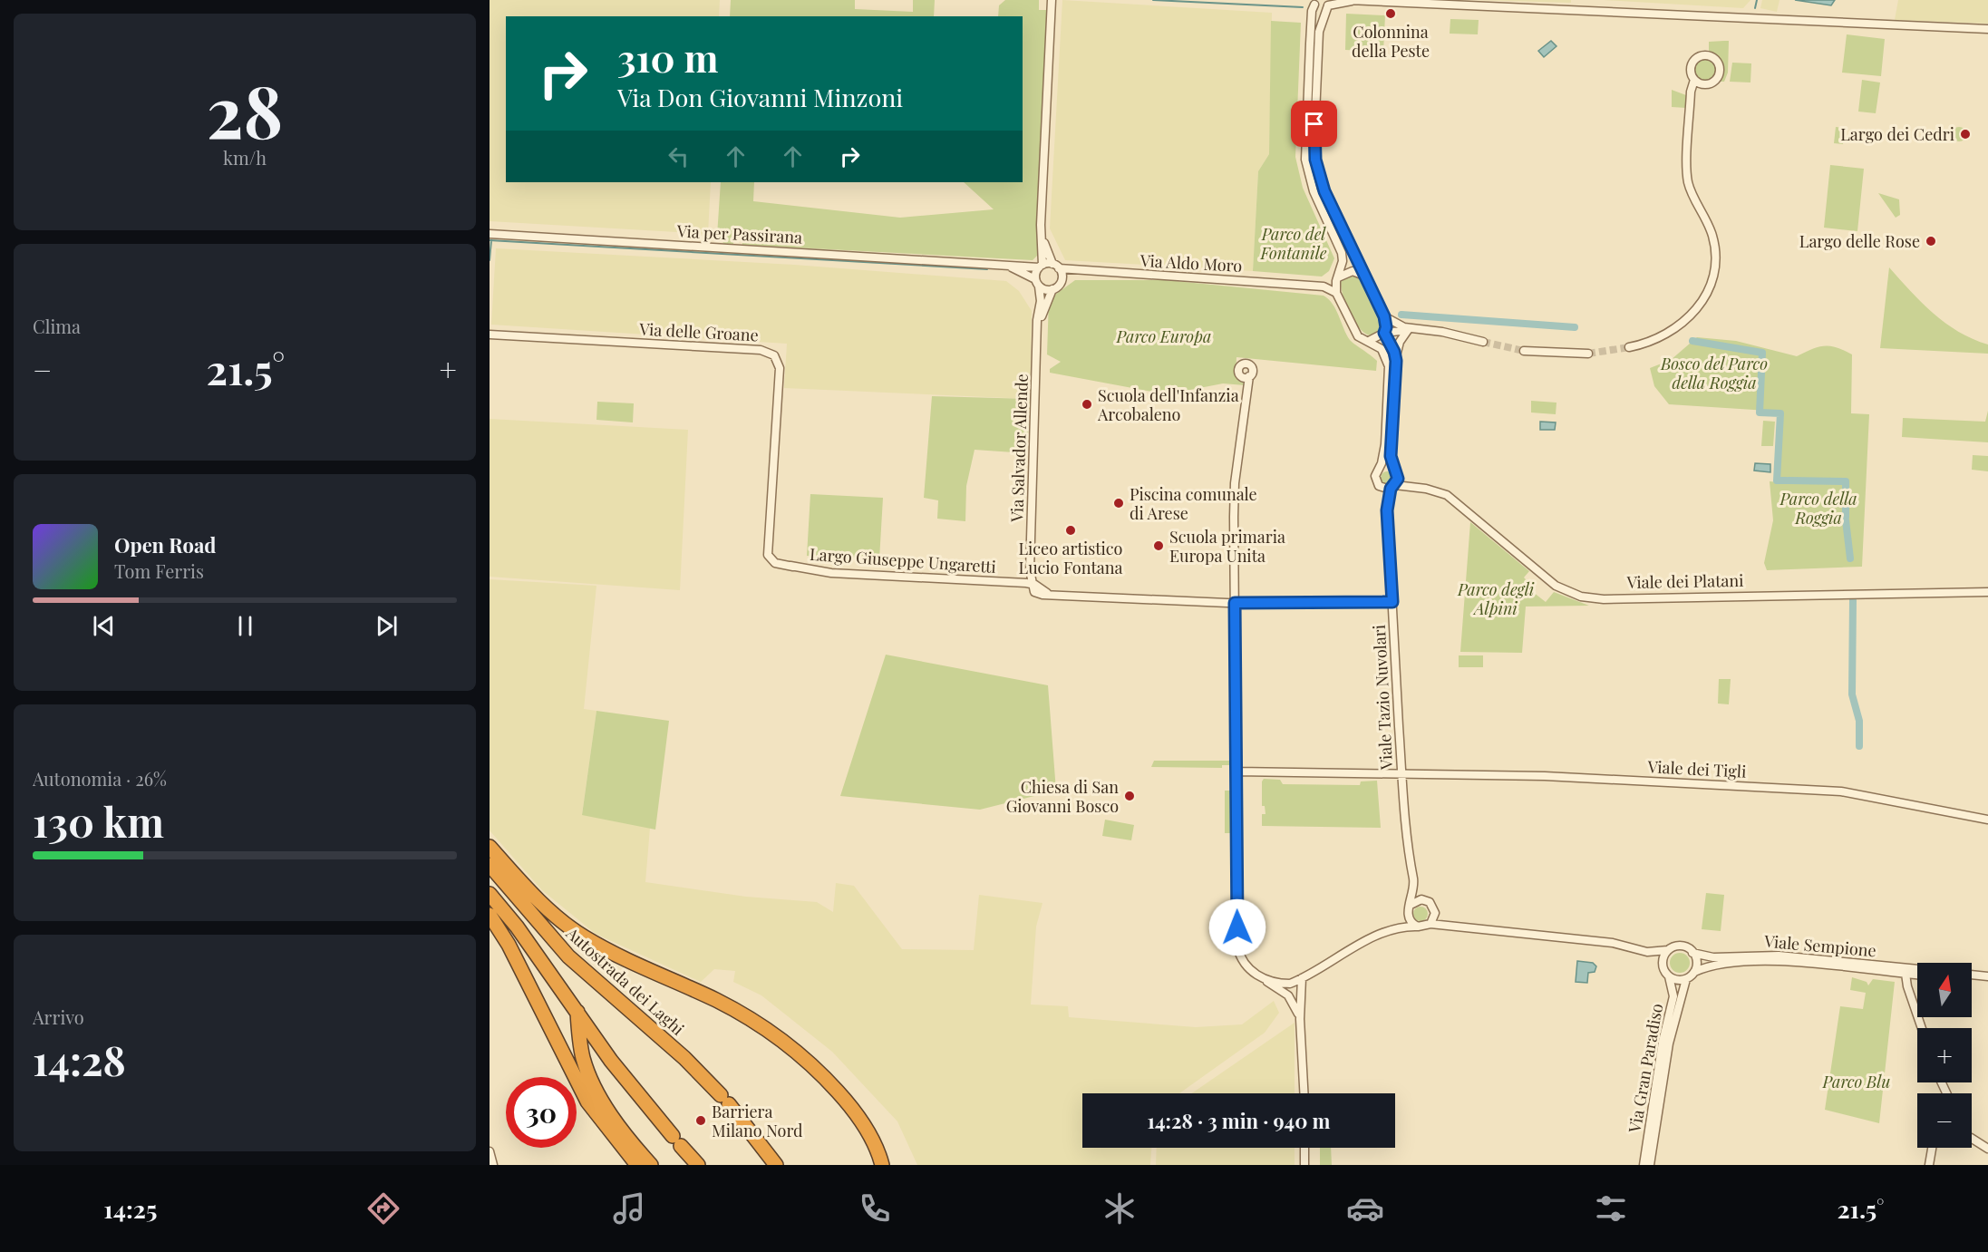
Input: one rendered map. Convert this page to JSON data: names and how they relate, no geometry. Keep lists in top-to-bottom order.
{
  "streets": {
    "highway": ["Autostrada dei Laghi"],
    "street": [
      "Via per Passirana",
      "Via Aldo Moro",
      "Via delle Groane",
      "Via Salvador Allende",
      "Largo Giuseppe Ungaretti",
      "Viale dei Platani",
      "Viale Tazio Nuvolari",
      "Viale dei Tigli",
      "Viale Sempione",
      "Via Gran Paradiso"
    ]
  },
  "crossings": [
    ["Via per Passirana", "Via Aldo Moro"],
    ["Via per Passirana", "Via Salvador Allende"],
    ["Via Aldo Moro", "Via Salvador Allende"],
    ["Via delle Groane", "Largo Giuseppe Ungaretti"],
    ["Via Salvador Allende", "Largo Giuseppe Ungaretti"],
    ["Viale dei Platani", "Viale Tazio Nuvolari"],
    ["Viale Tazio Nuvolari", "Viale dei Tigli"],
    ["Viale Sempione", "Via Gran Paradiso"]
  ],
  "parks": [
    "Parco del Fontanile",
    "Parco Europa",
    "Bosco del Parco della Roggia",
    "Parco della Roggia",
    "Parco degli Alpini",
    "Parco Blu"
  ],
  "places": [
    "Colonnina della Peste",
    "Largo dei Cedri",
    "Largo delle Rose",
    "Scuola dell'Infanzia Arcobaleno",
    "Piscina comunale di Arese",
    "Liceo artistico Lucio Fontana",
    "Scuola primaria Europa Unita",
    "Chiesa di San Giovanni Bosco",
    "Barriera Milano Nord"
  ],
  "north": "top",
  "page": {
    "tile": [
      ["28", "km/h"],
      "Clima",
      ["Autonomia · 26%", "130 km"],
      ["Arrivo", "14:28"]
    ],
    "turn": ["310 m", "Via Don Giovanni Minzoni"],
    "heat": ["−", "21.5°", "+"],
    "song": ["Open Road", "Tom Ferris"],
    "map_buttons": ["+", "−"],
    "limit": "30",
    "trip": "14:28 · 3 min · 940 m",
    "tabs": ["14:25", "21.5°"]
  }
}
